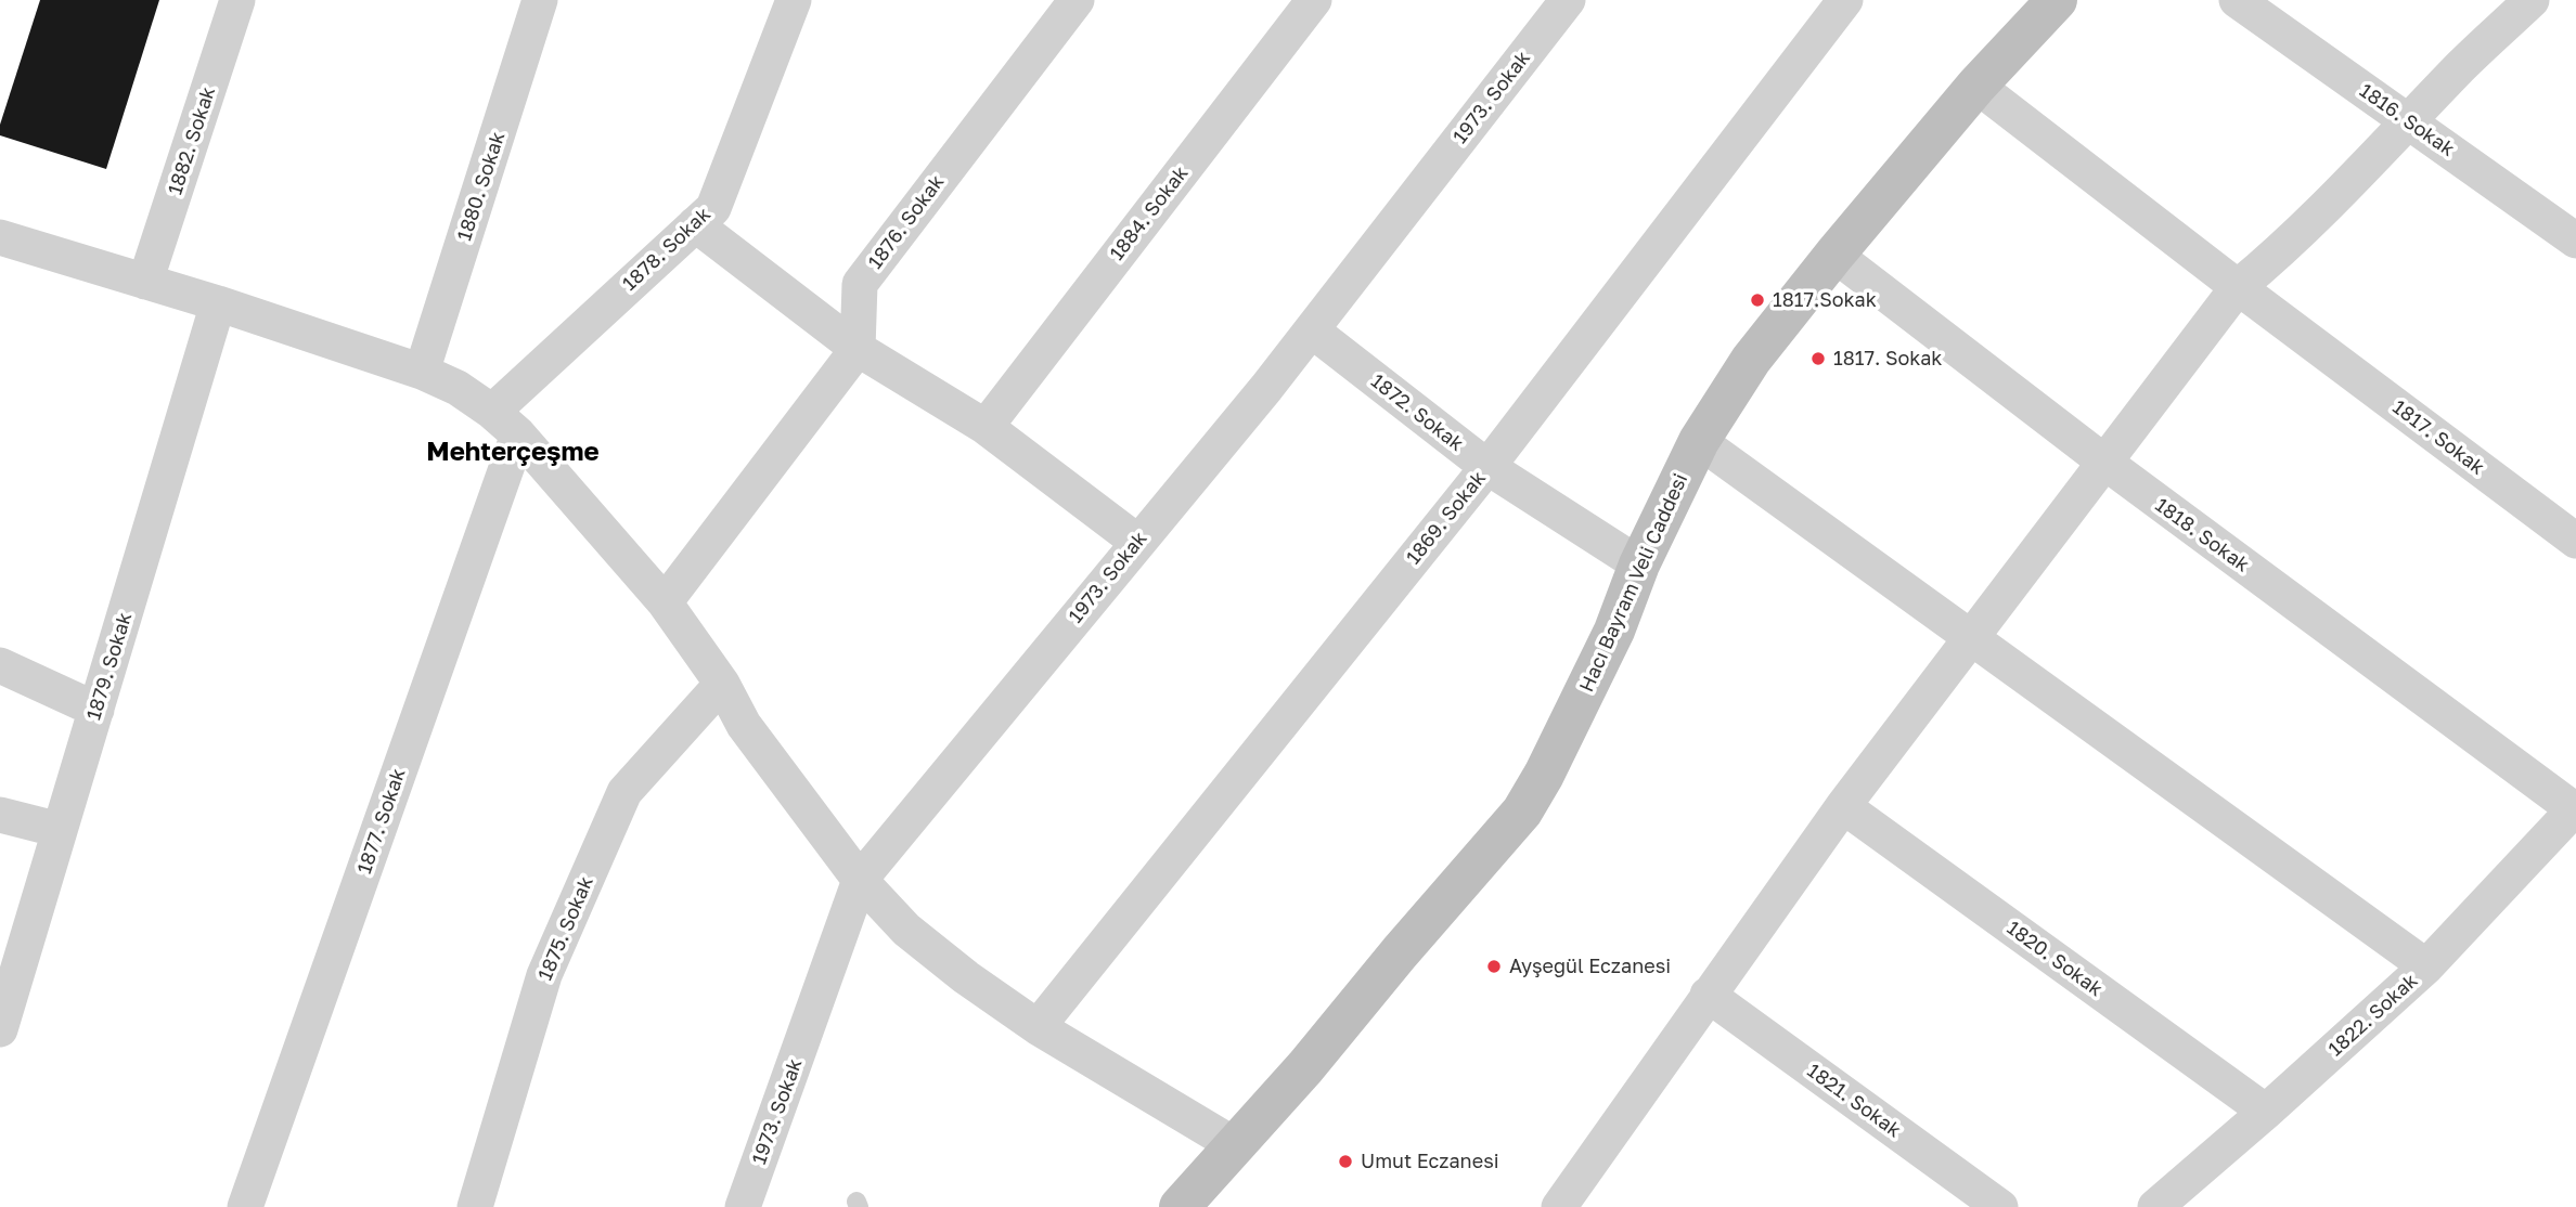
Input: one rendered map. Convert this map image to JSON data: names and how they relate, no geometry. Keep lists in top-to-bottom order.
{
  "streets": {
    "main road": ["Hacı Bayram Veli Caddesi"],
    "street": [
      "1973. Sokak",
      "1816. Sokak",
      "1882. Sokak",
      "1880. Sokak",
      "1884. Sokak",
      "1876. Sokak",
      "1878. Sokak",
      "1872. Sokak",
      "1817. Sokak",
      "1869. Sokak",
      "1818. Sokak",
      "1879. Sokak",
      "1877. Sokak",
      "1875. Sokak",
      "1820. Sokak",
      "1822. Sokak",
      "1821. Sokak"
    ]
  },
  "crossings": [
    ["1973. Sokak", "1872. Sokak"],
    ["1878. Sokak", "1877. Sokak"],
    ["1872. Sokak", "1869. Sokak"],
    ["1872. Sokak", "Hacı Bayram Veli Caddesi"],
    ["1817. Sokak", "Hacı Bayram Veli Caddesi"],
    ["1818. Sokak", "Hacı Bayram Veli Caddesi"],
    ["1818. Sokak", "1822. Sokak"],
    ["1820. Sokak", "1822. Sokak"]
  ],
  "districts": ["Mehterçeşme"],
  "places": [
    "1817.Sokak",
    "1817. Sokak",
    "Ayşegül Eczanesi",
    "Umut Eczanesi"
  ]
}
